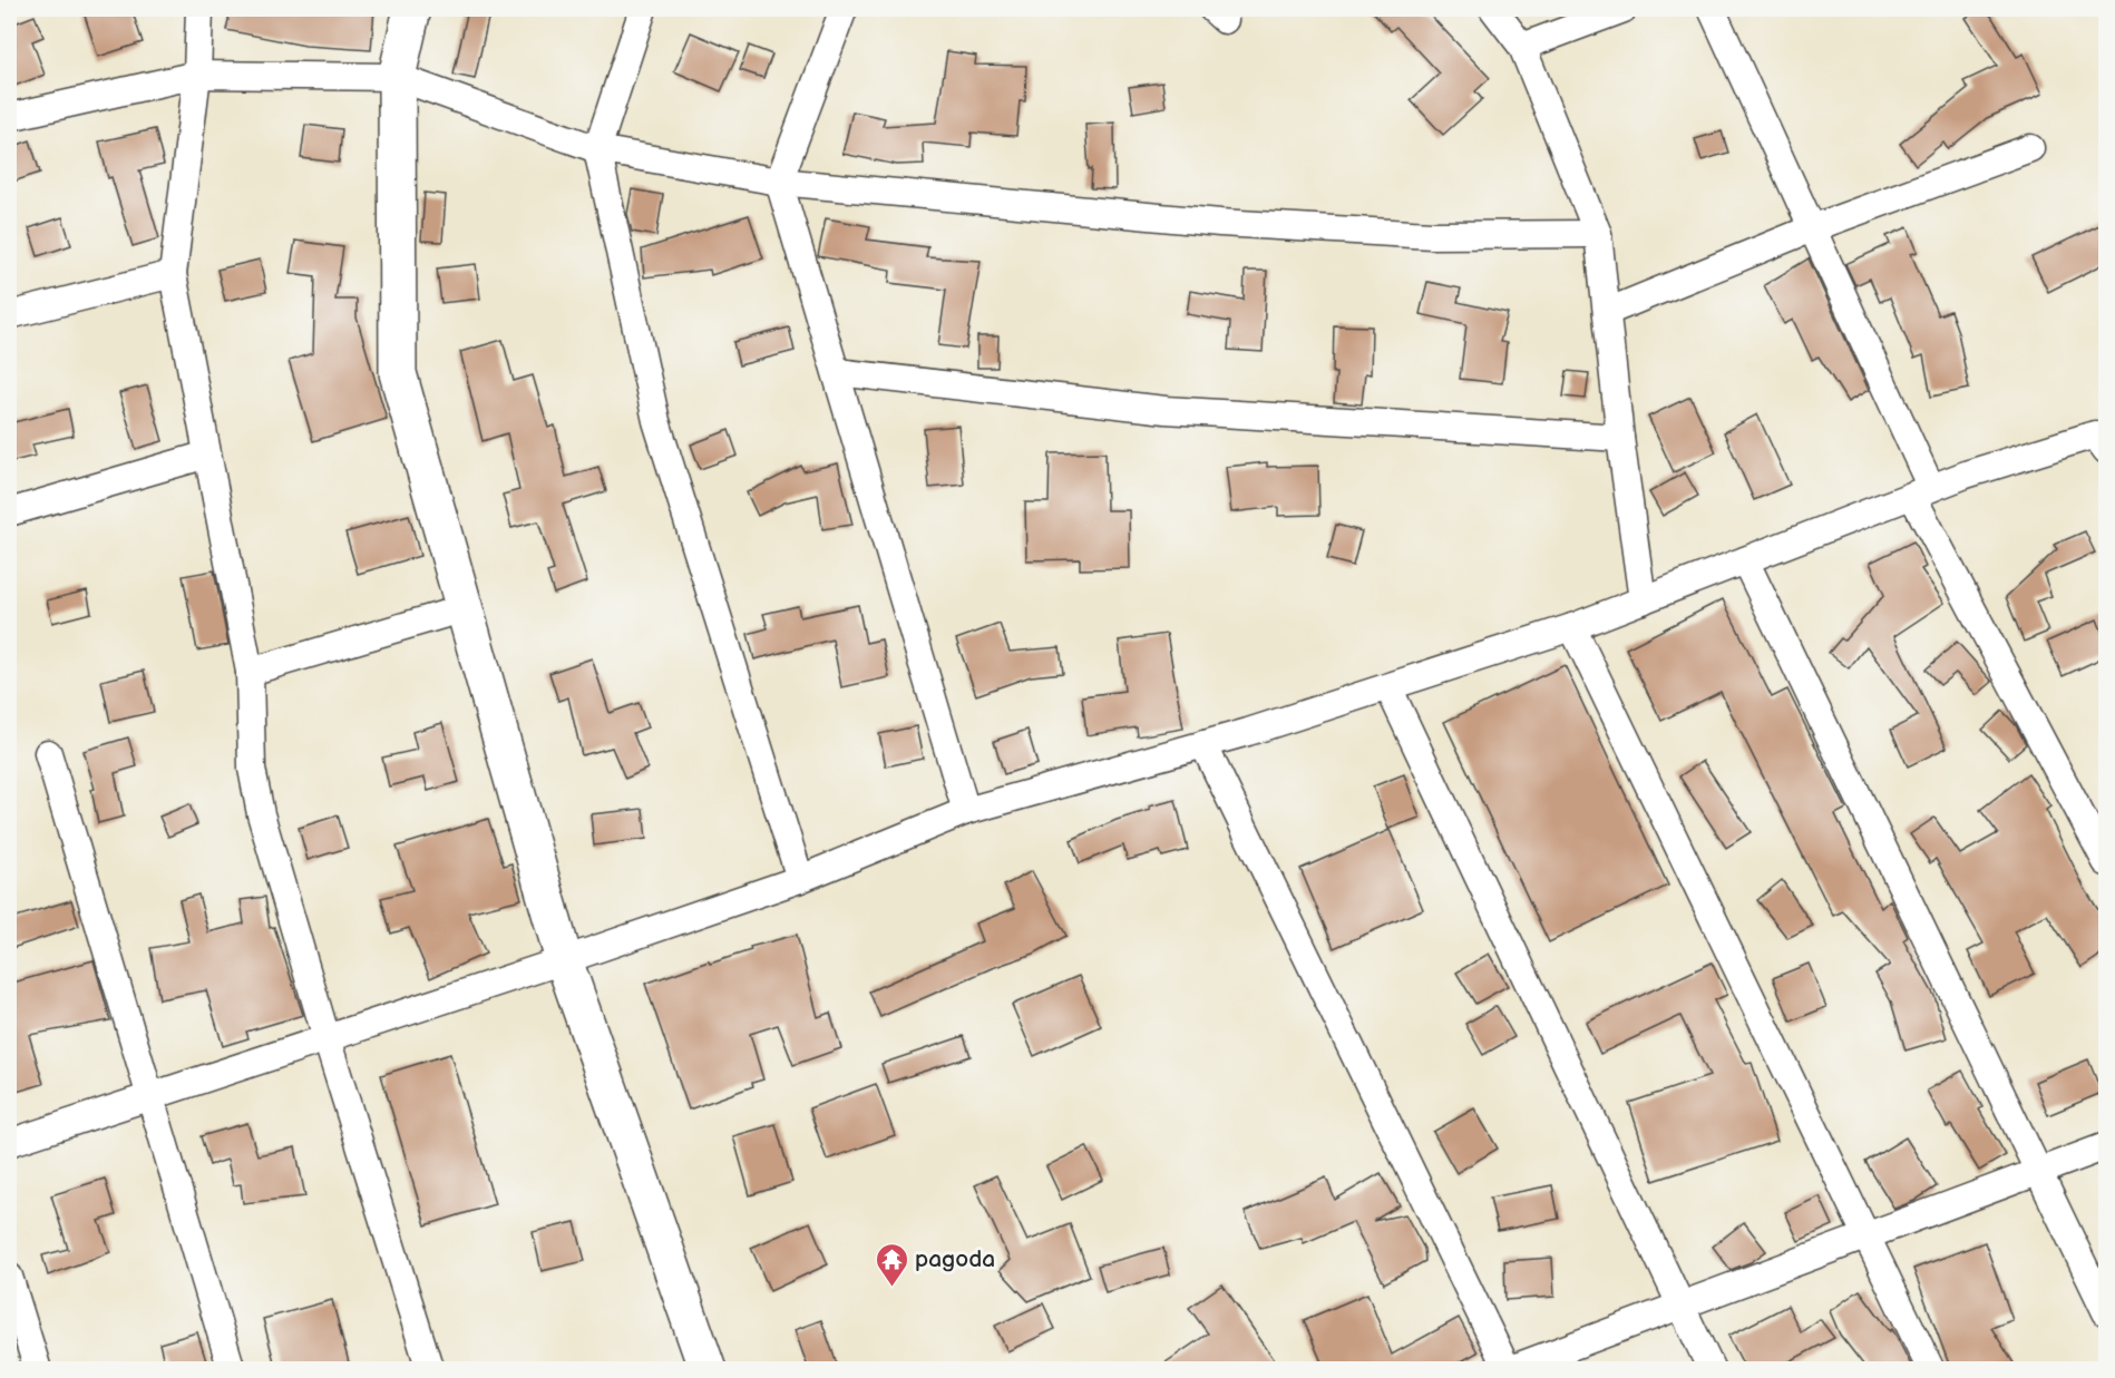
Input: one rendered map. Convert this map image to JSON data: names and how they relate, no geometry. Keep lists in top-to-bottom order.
{
  "places": {
    "temple": ["pagoda"]
  }
}
